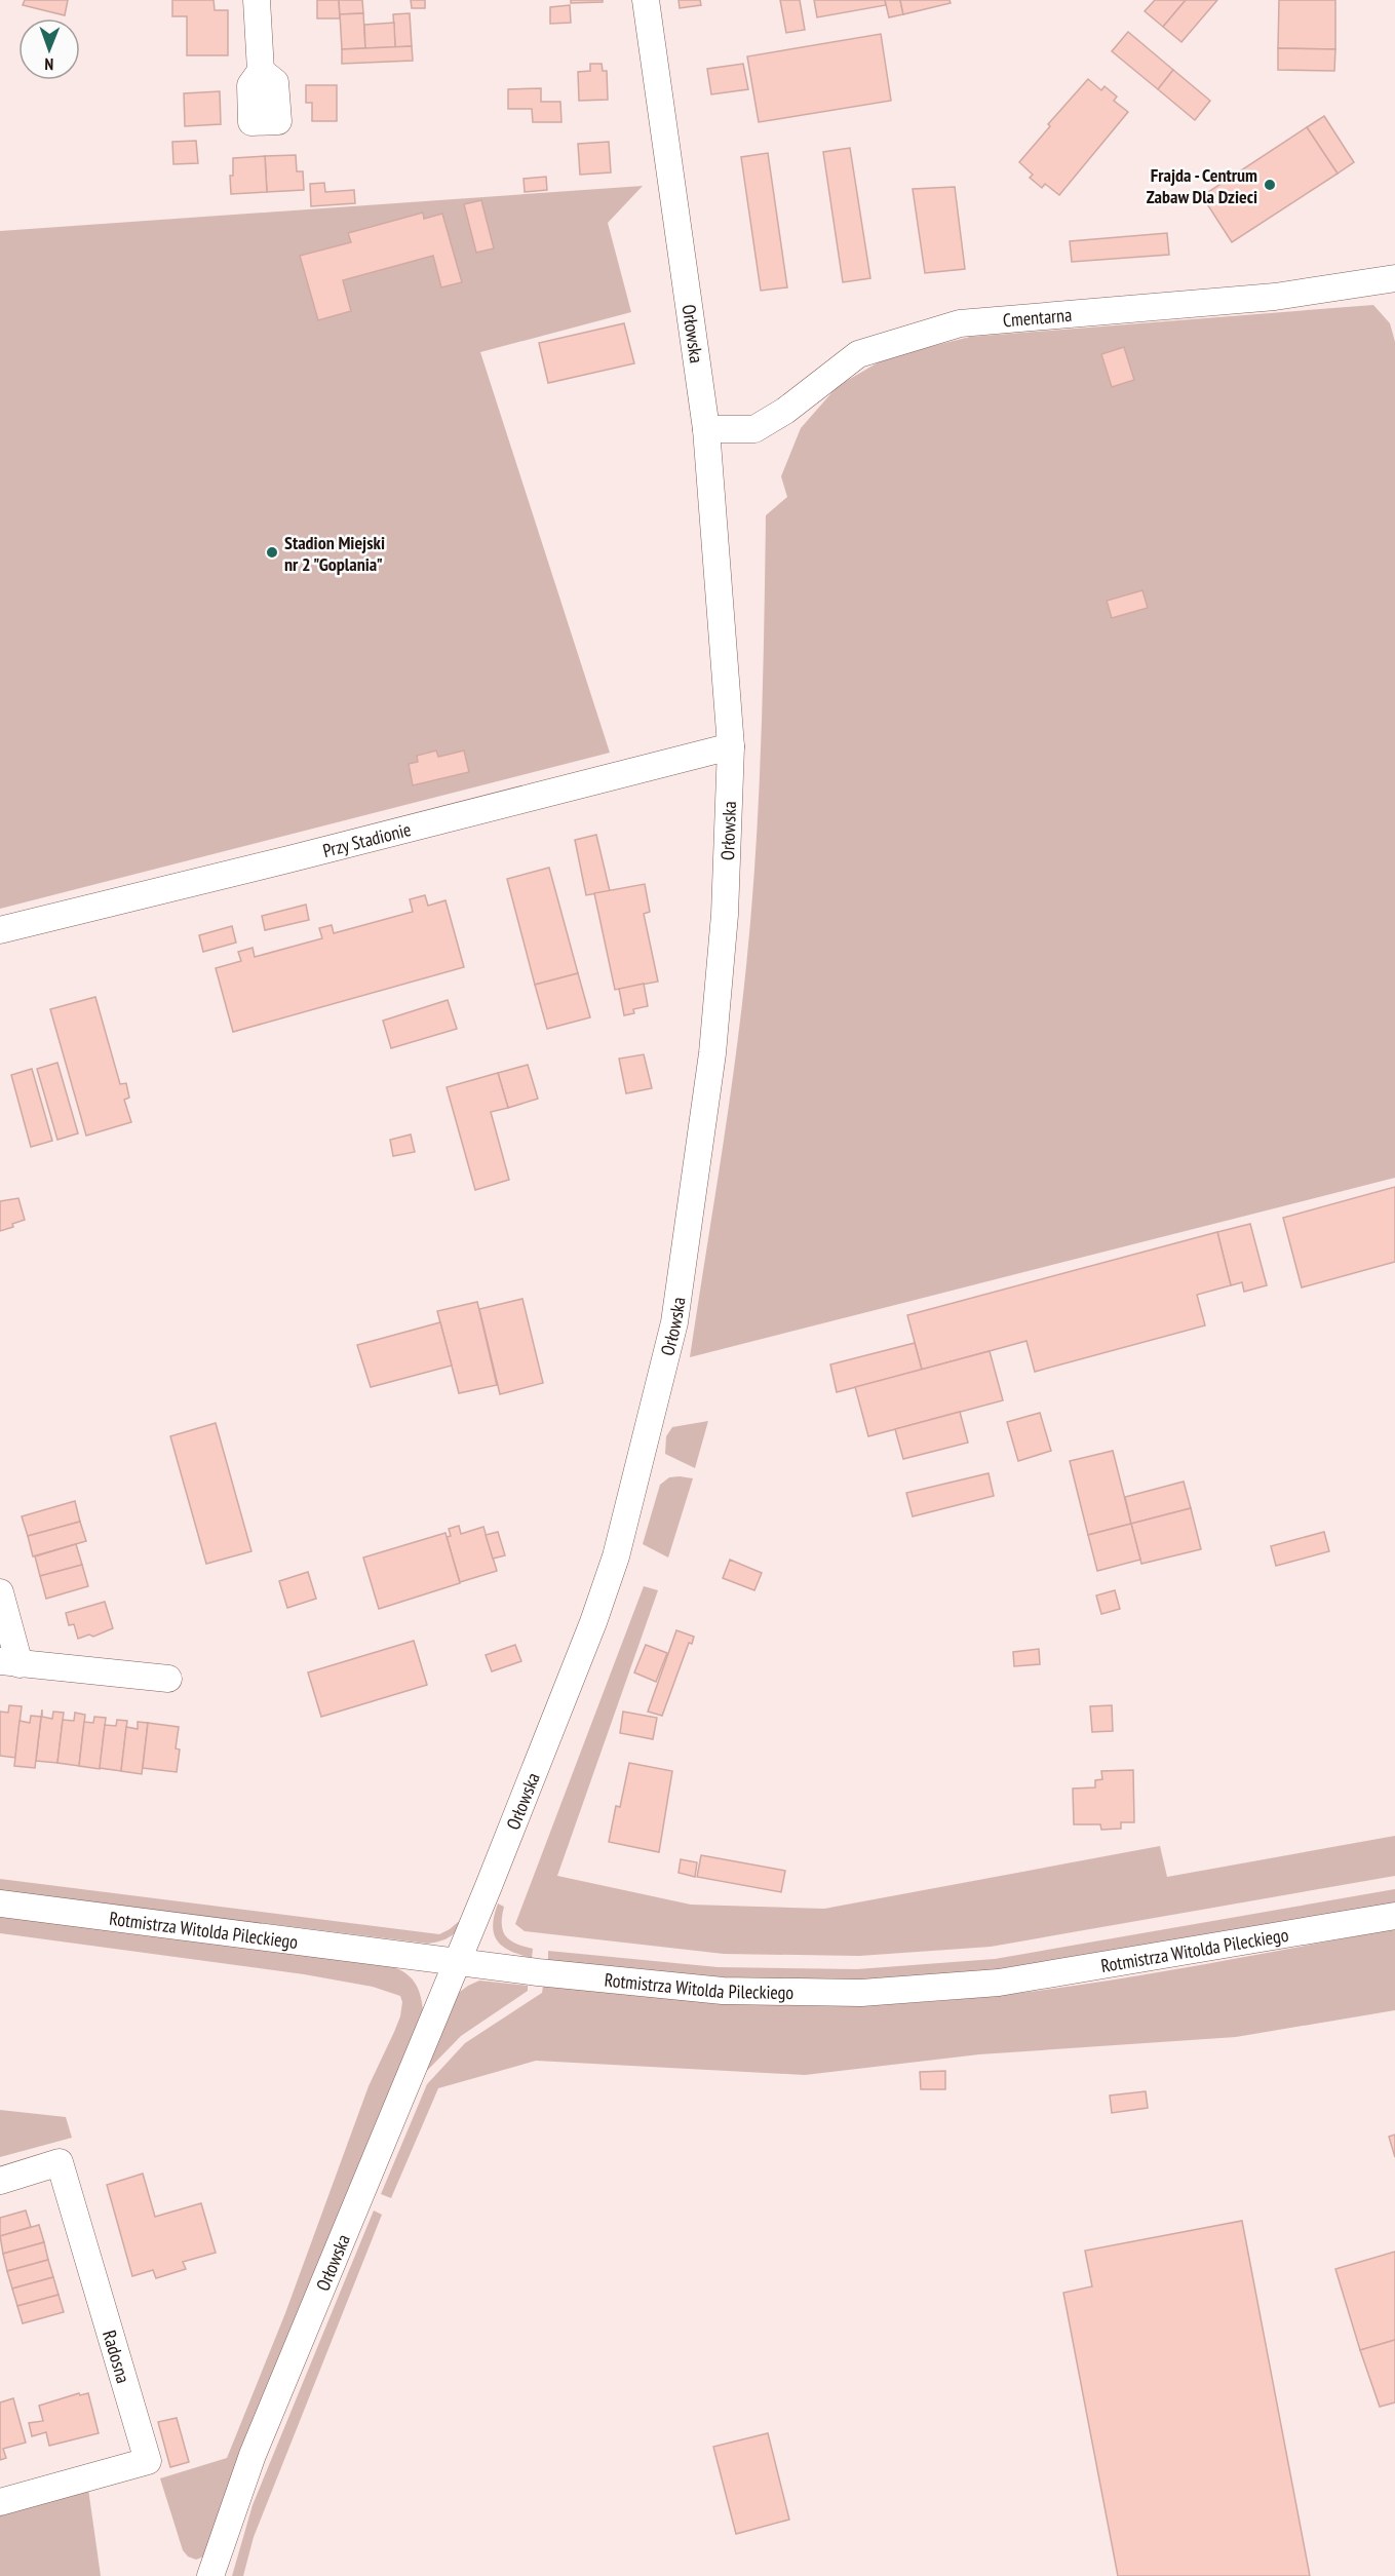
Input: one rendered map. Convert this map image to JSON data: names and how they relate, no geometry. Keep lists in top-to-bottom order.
{
  "streets": {
    "street": [
      "Cmentarna",
      "Orłowska",
      "Przy Stadionie",
      "Rotmistrza Witolda Pileckiego",
      "Radosna"
    ]
  },
  "crossings": [
    ["Cmentarna", "Orłowska"],
    ["Orłowska", "Przy Stadionie"],
    ["Orłowska", "Rotmistrza Witolda Pileckiego"]
  ],
  "places": ["Frajda - Centrum Zabaw Dla Dzieci", "Stadion Miejski nr 2 \"Goplania\""],
  "north": "bottom"
}
